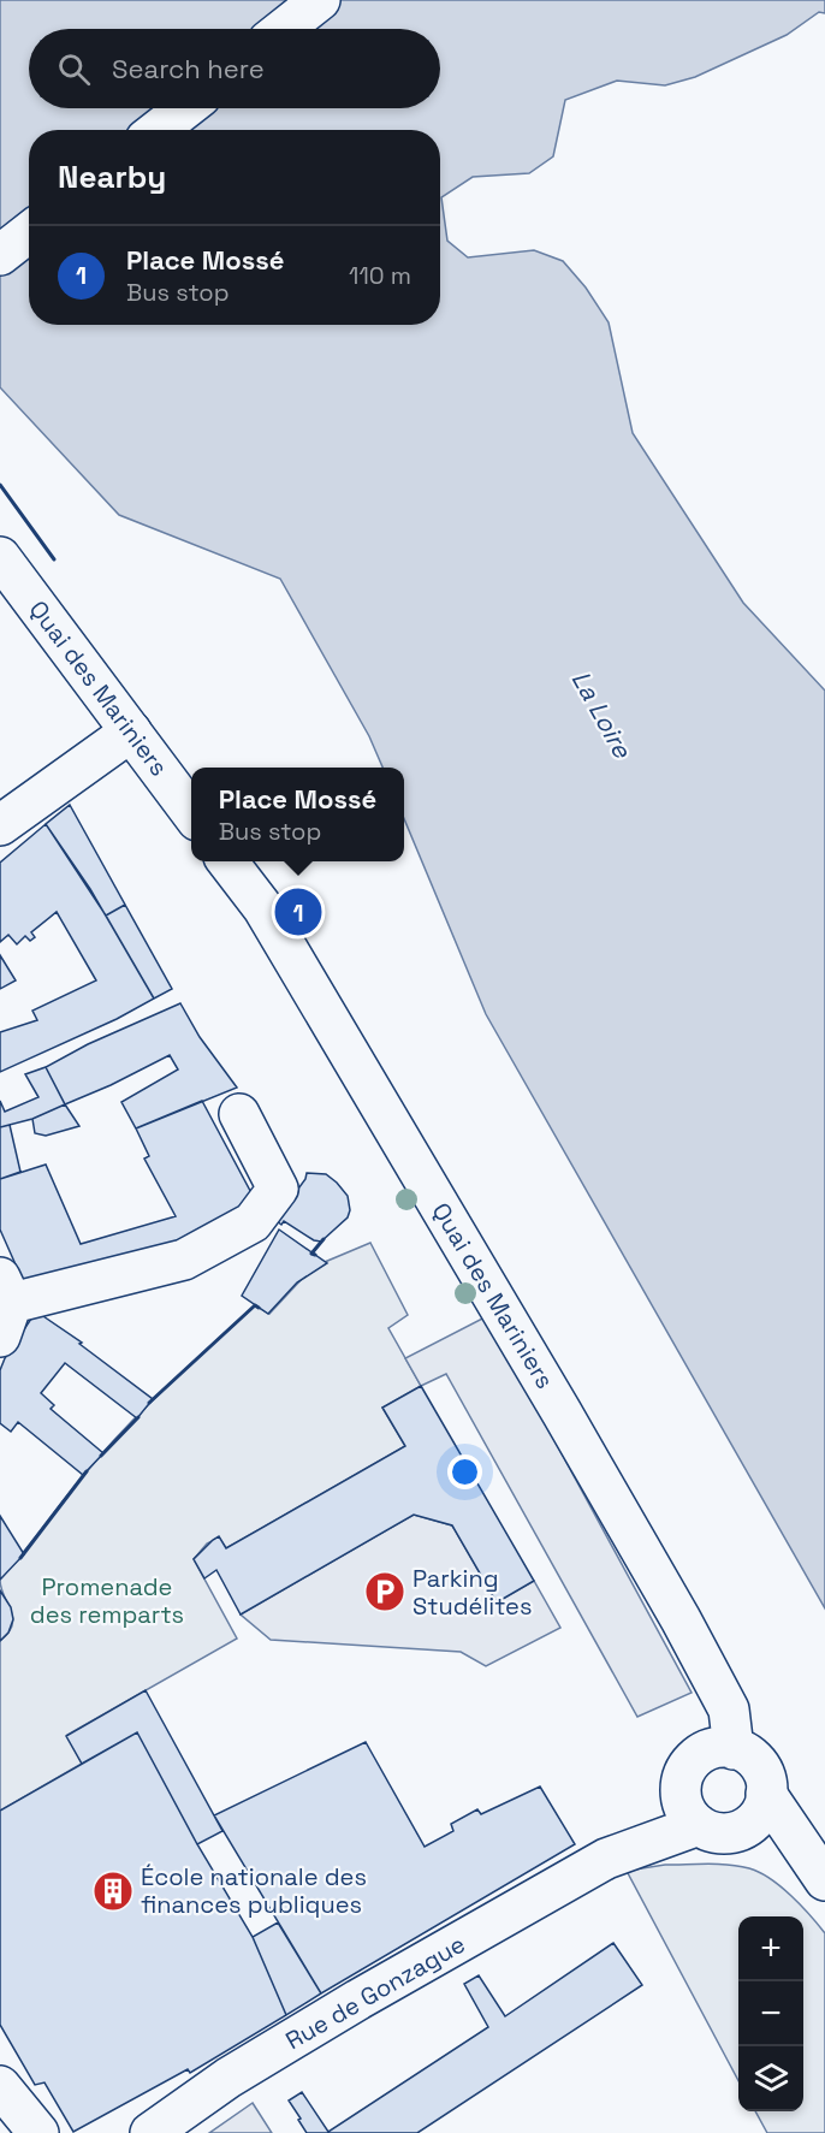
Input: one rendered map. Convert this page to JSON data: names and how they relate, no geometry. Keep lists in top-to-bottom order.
{
  "streets": {
    "main road": ["Quai des Mariniers", "Rue de Gonzague"]
  },
  "crossings": [
    ["Quai des Mariniers", "Rue de Gonzague"]
  ],
  "water": ["La Loire"],
  "parks": ["Promenade des remparts"],
  "places": {
    "parking": ["Parking Studélites"],
    "building": ["École nationale des finances publiques"]
  },
  "page": {
    "search": "Search here",
    "heading": "Nearby",
    "list": [
      {
        "mark": "1",
        "name": "Place Mossé",
        "note": "Bus stop",
        "value": "110 m"
      }
    ],
    "popup": ["Place Mossé", "Bus stop"],
    "pins": "1",
    "map_buttons": ["+", "−"]
  }
}
